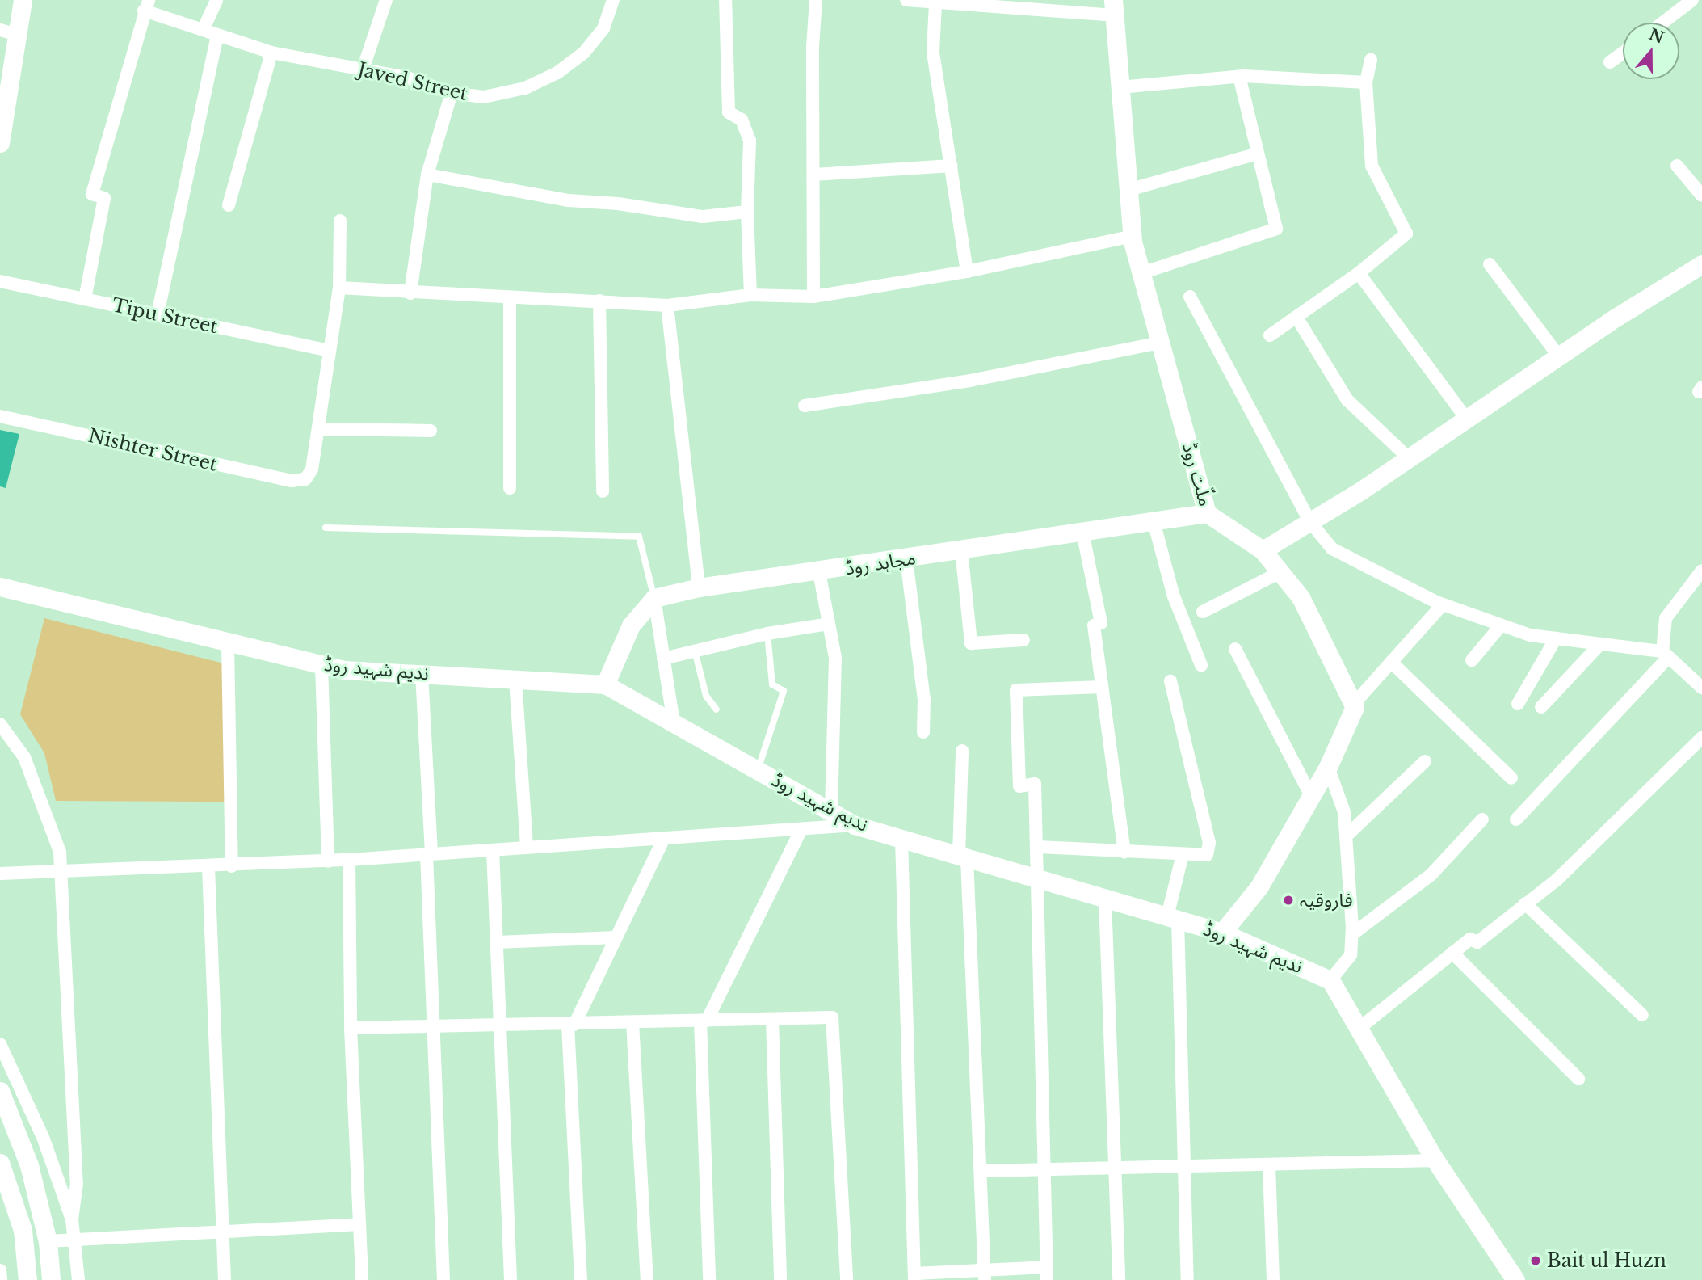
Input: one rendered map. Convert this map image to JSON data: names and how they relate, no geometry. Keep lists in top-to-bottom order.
{
  "streets": {
    "street": [
      "Javed Street",
      "Tipu Street",
      "Nishter Street",
      "ملّت روڈ",
      "مجاہد روڈ",
      "ندیم شہید روڈ"
    ]
  },
  "crossings": [
    ["ملّت روڈ", "مجاہد روڈ"]
  ],
  "places": ["فاروقیہ", "Bait ul Huzn"],
  "north": "top"
}
